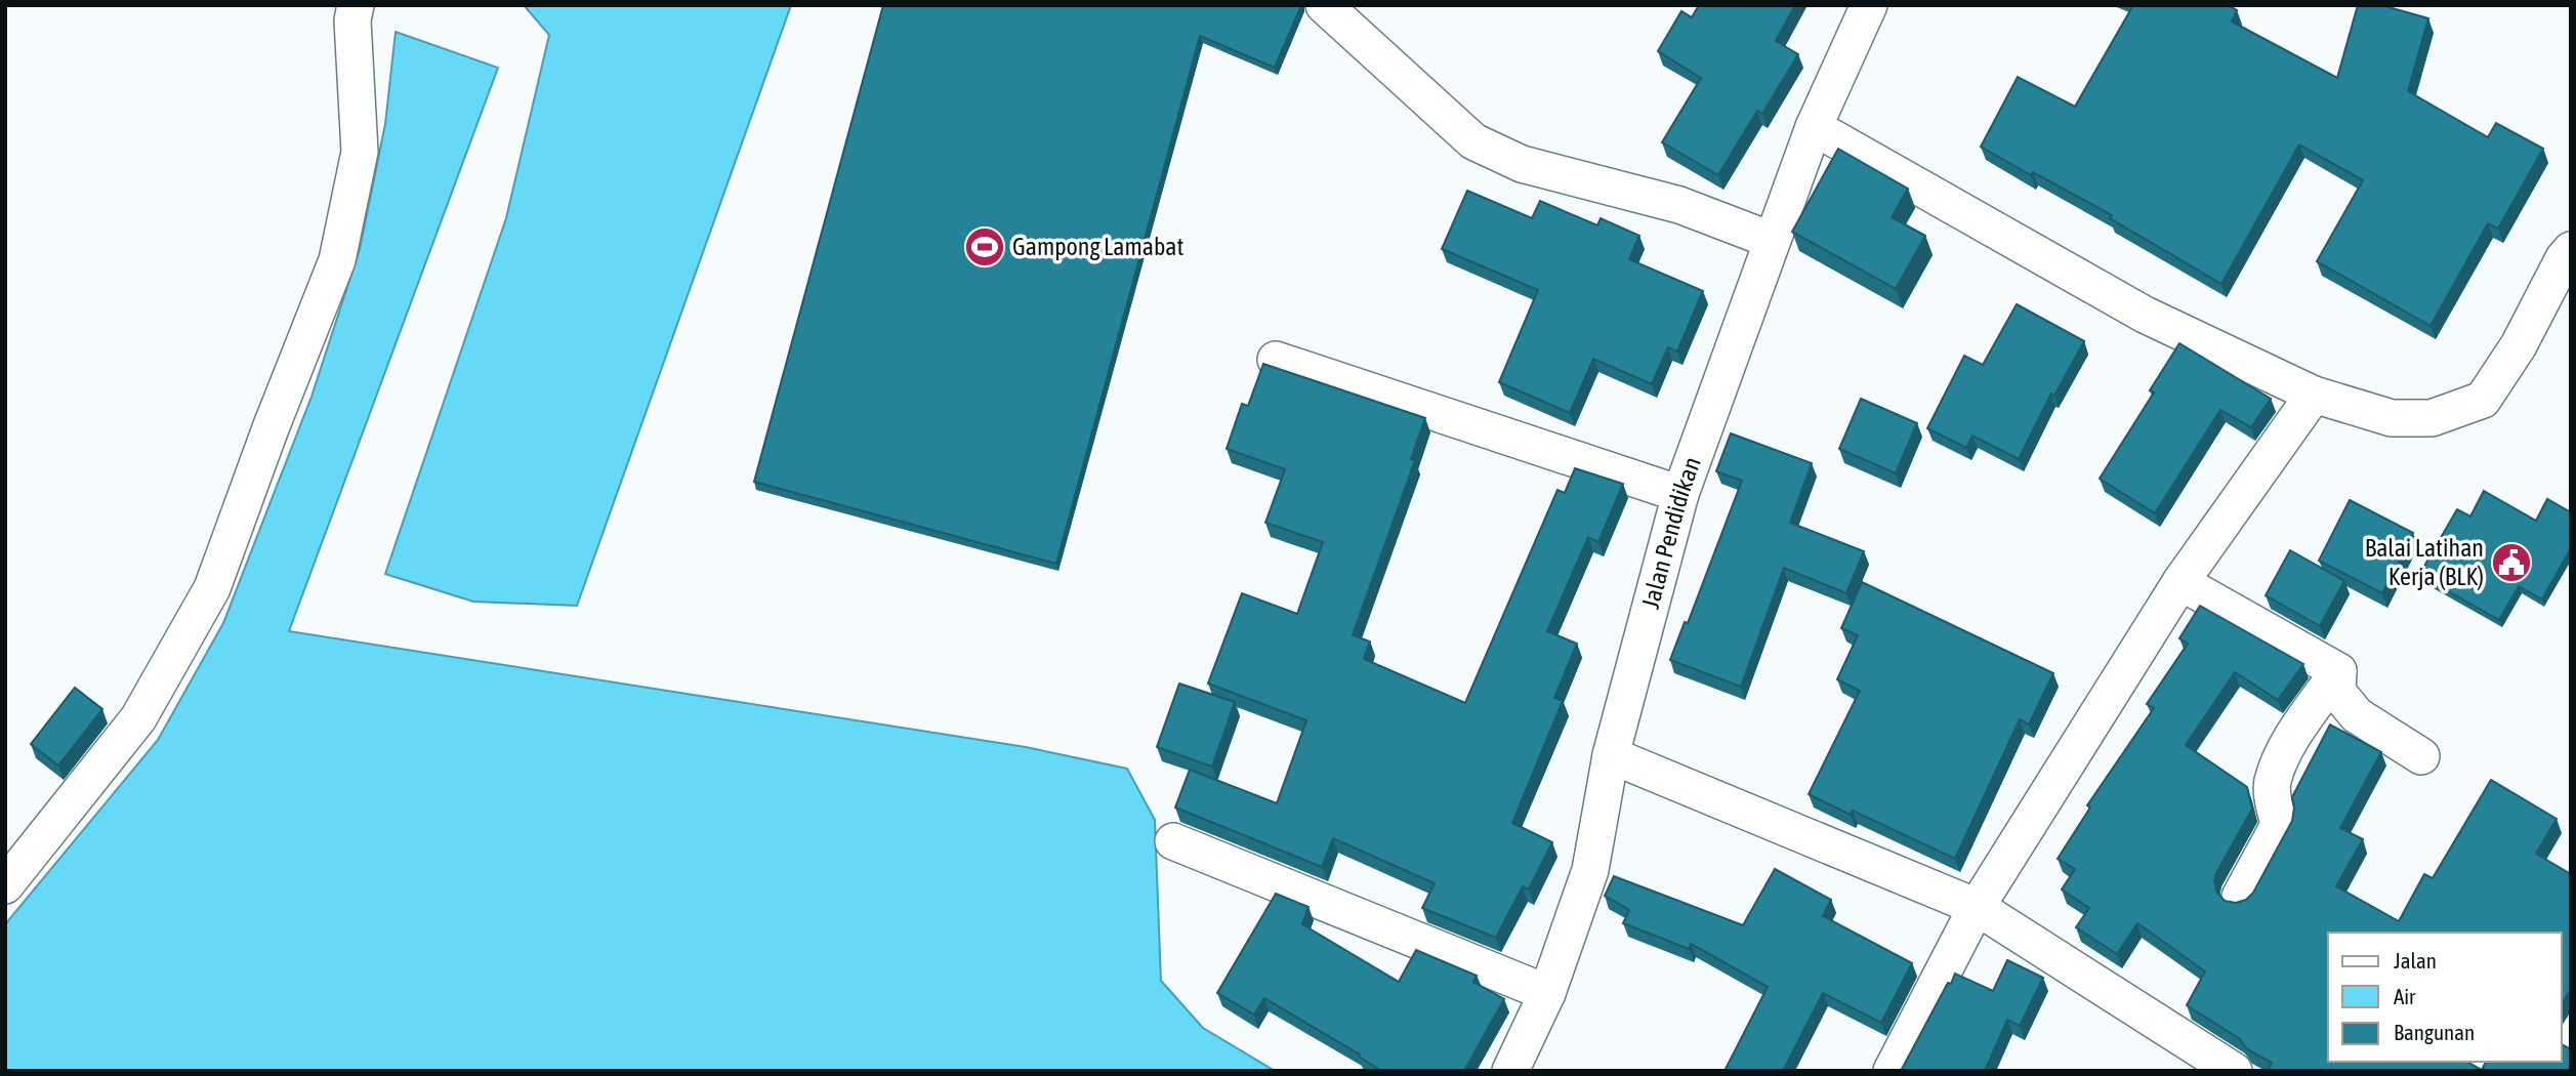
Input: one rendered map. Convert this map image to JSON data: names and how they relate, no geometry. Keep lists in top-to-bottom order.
{
  "streets": {
    "street": ["Jalan Pendidikan"]
  },
  "places": {
    "sports": ["Gampong Lamabat"],
    "public building": ["Balai Latihan Kerja (BLK)"]
  },
  "legend": ["Jalan", "Air", "Bangunan"]
}
